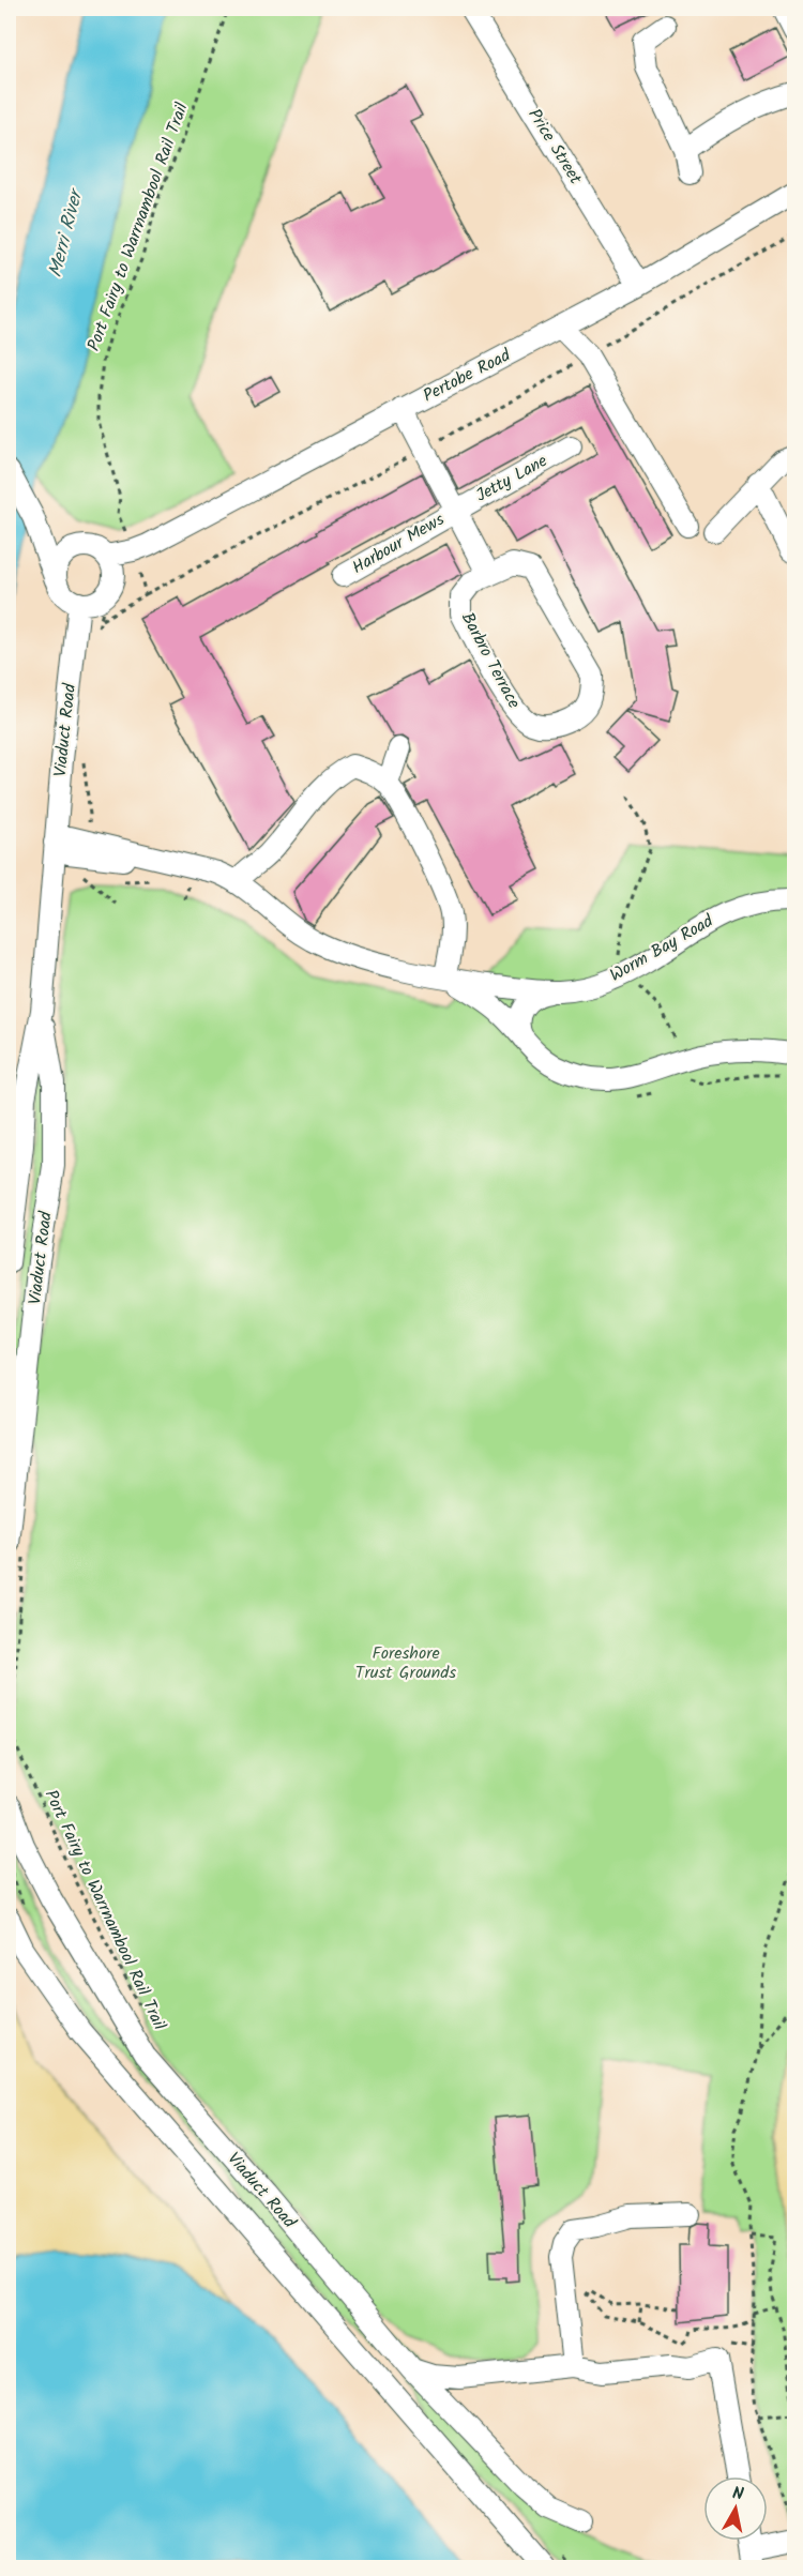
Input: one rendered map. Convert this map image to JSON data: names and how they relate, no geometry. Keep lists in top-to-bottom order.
{
  "streets": {
    "street": [
      "Price Street",
      "Pertobe Road",
      "Jetty Lane",
      "Harbour Mews",
      "Barbro Terrace",
      "Viaduct Road",
      "Worm Bay Road"
    ],
    "path": ["Port Fairy to Warrnambool Rail Trail"]
  },
  "crossings": [
    ["Price Street", "Pertobe Road"],
    ["Port Fairy to Warrnambool Rail Trail", "Pertobe Road"],
    ["Port Fairy to Warrnambool Rail Trail", "Viaduct Road"],
    ["Pertobe Road", "Viaduct Road"],
    ["Jetty Lane", "Harbour Mews"],
    ["Viaduct Road", "Worm Bay Road"]
  ],
  "water": ["Merri River"],
  "parks": ["Foreshore Trust Grounds"],
  "north": "top"
}
